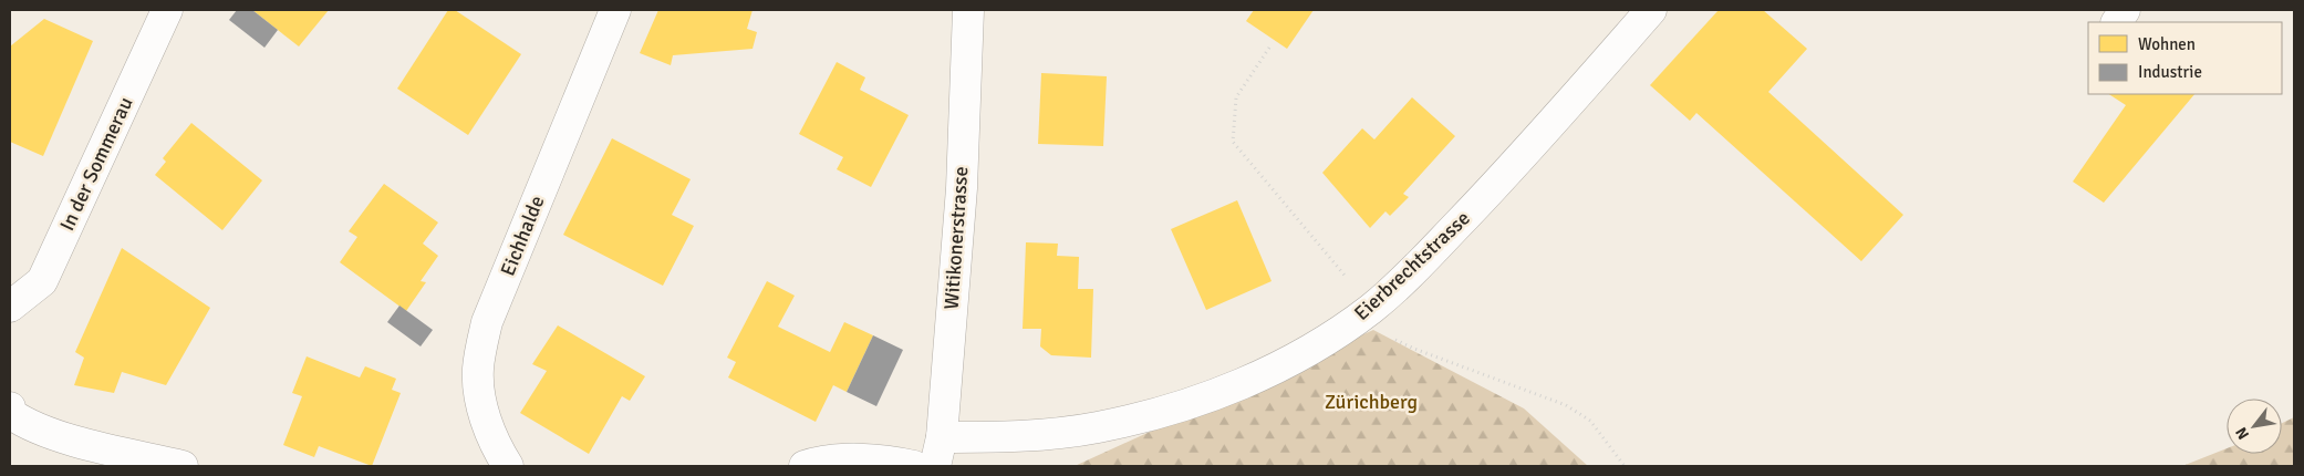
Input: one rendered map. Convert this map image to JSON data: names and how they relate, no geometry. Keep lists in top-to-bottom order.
{
  "streets": {
    "street": [
      "In der Sommerau",
      "Eichhalde",
      "Witikonerstrasse",
      "Eierbrechtstrasse"
    ]
  },
  "crossings": [
    ["Witikonerstrasse", "Eierbrechtstrasse"]
  ],
  "parks": ["Zürichberg"],
  "legend": ["Wohnen", "Industrie"],
  "north": "bottom left"
}
